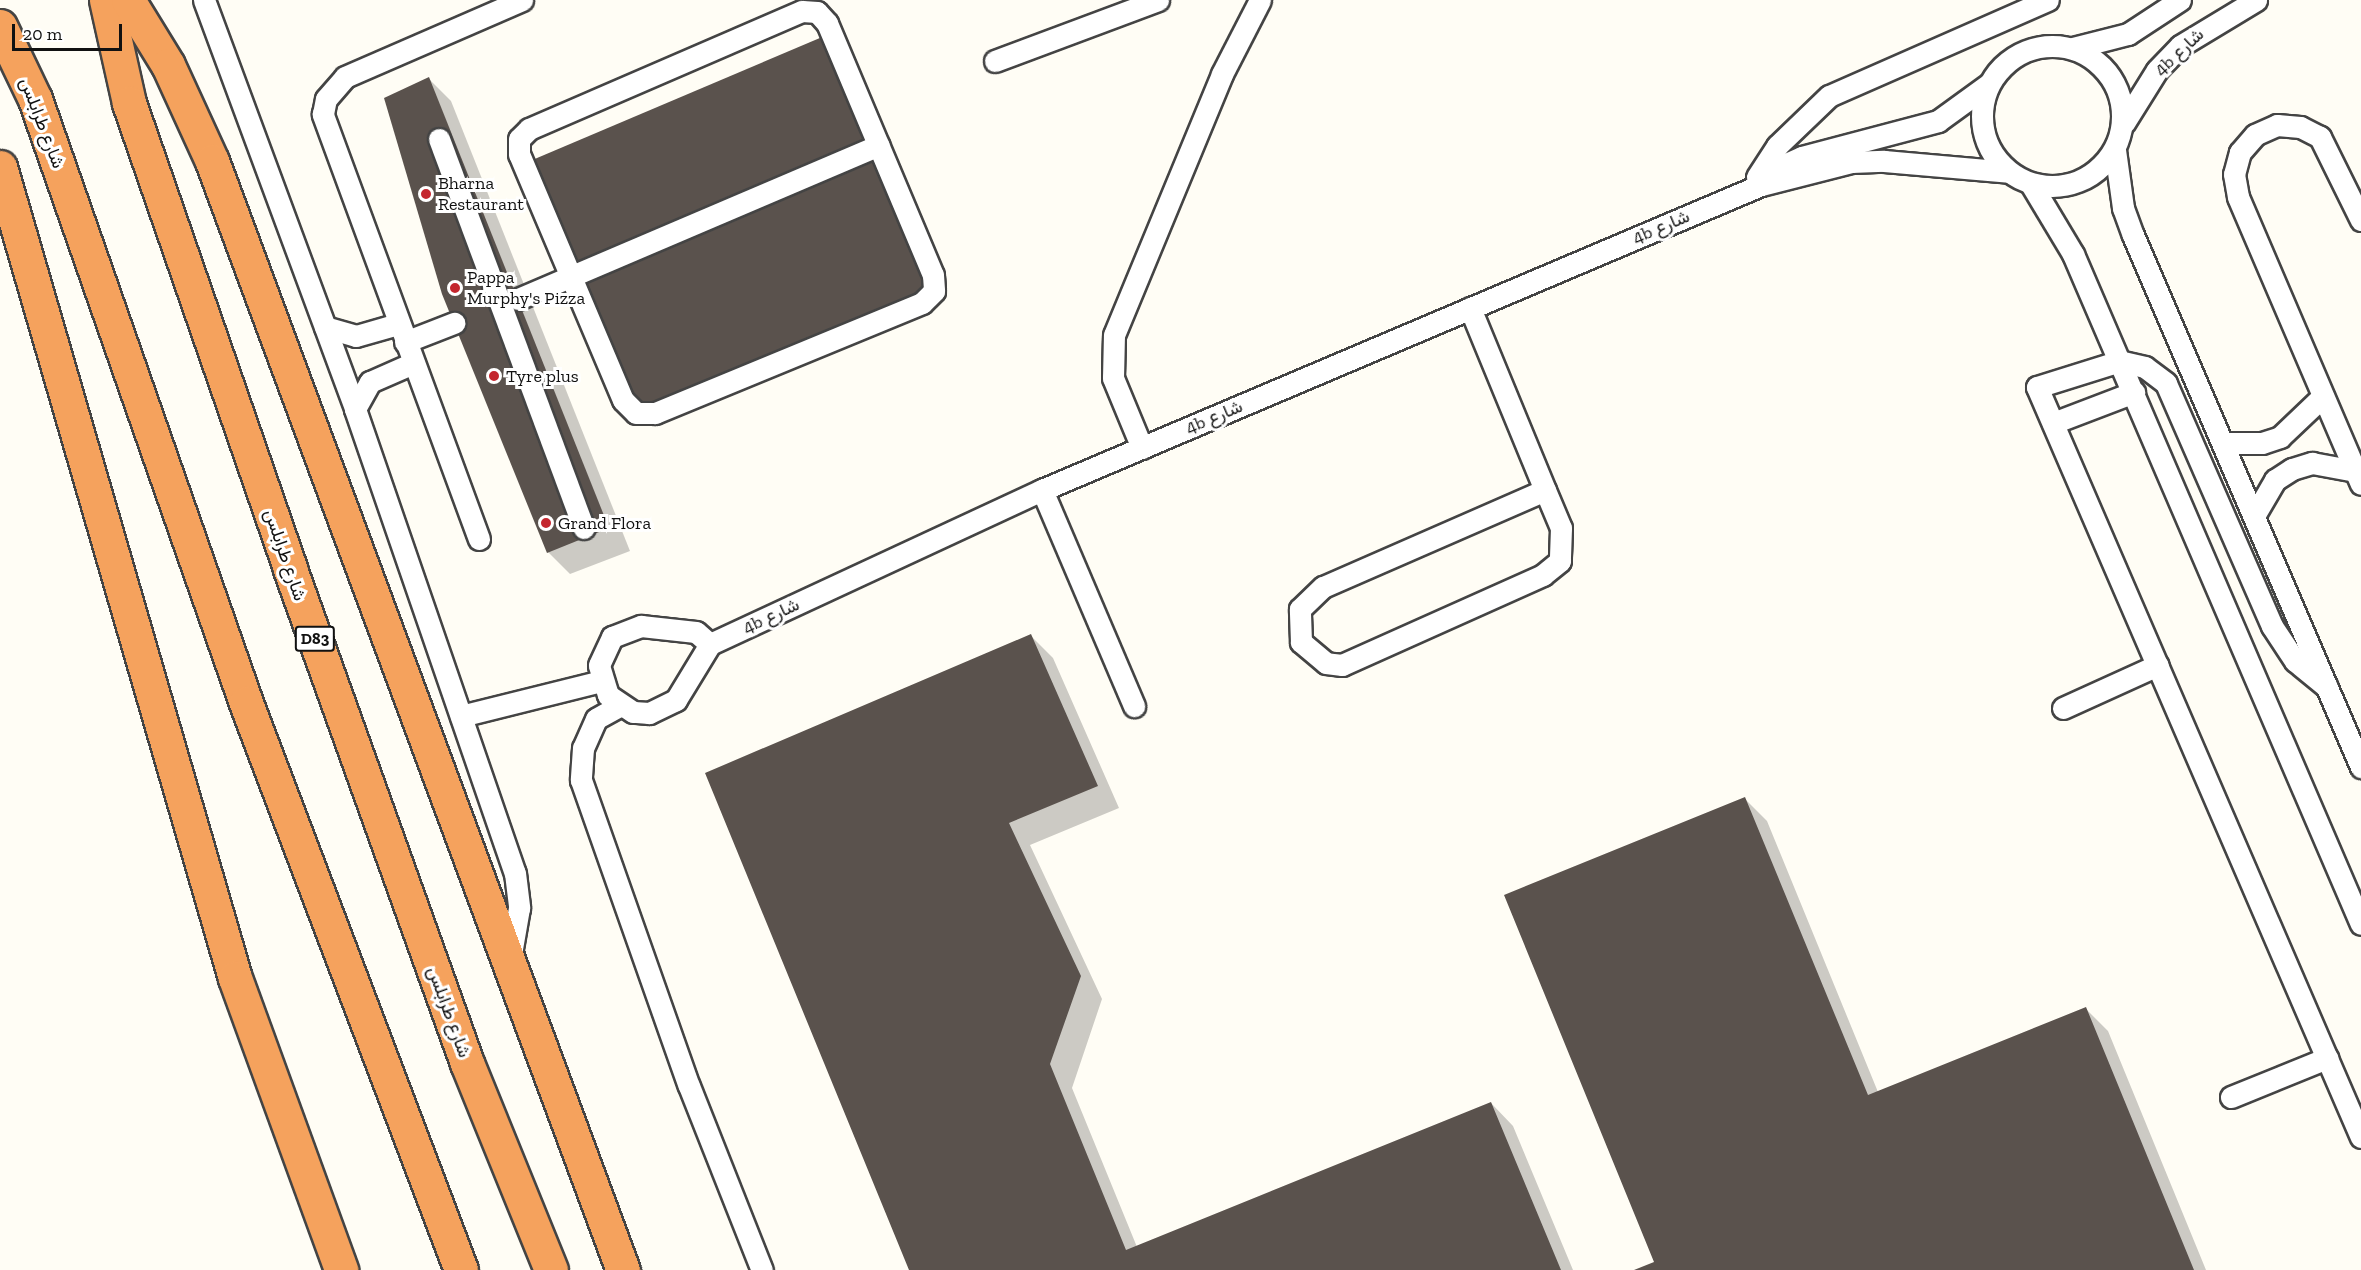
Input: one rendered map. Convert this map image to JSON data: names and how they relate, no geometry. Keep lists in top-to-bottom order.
{
  "streets": {
    "highway": ["شارع طرابلس", "D83"],
    "lane": ["4b شارع"]
  },
  "places": [
    "Bharna Restaurant",
    "Pappa Murphy's Pizza",
    "Tyre plus",
    "Grand Flora"
  ],
  "scale_bar": "20 m"
}
